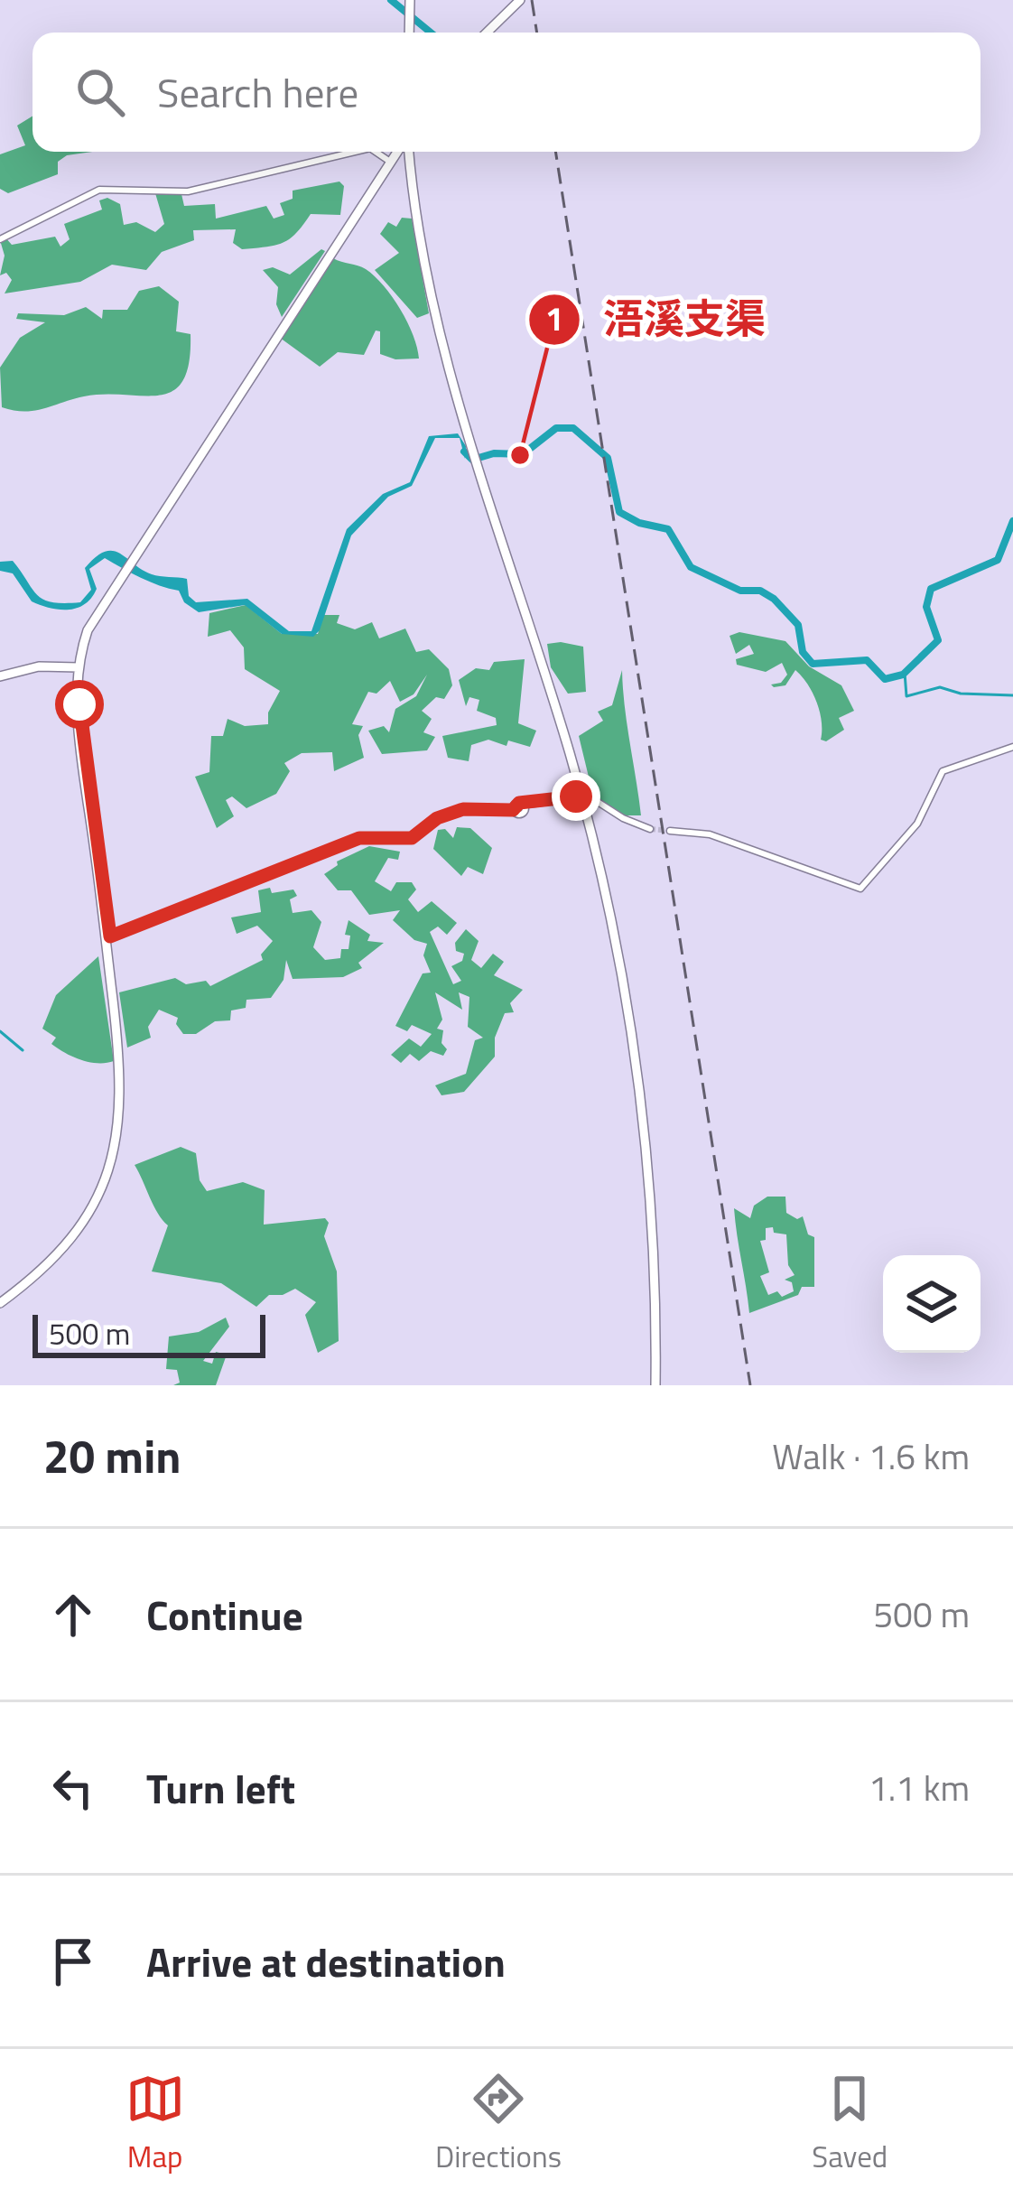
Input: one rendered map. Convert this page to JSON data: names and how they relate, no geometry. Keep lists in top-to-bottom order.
{
  "places": ["浯溪支渠"],
  "scale_bar": "500 m",
  "page": {
    "search": "Search here",
    "scale": "500 m",
    "heading": ["20 min", "Walk · 1.6 km"],
    "list": [
      ["Continue", "500 m"],
      ["Turn left", "1.1 km"],
      "Arrive at destination"
    ],
    "nav": ["Map", "Directions", "Saved"]
  }
}
